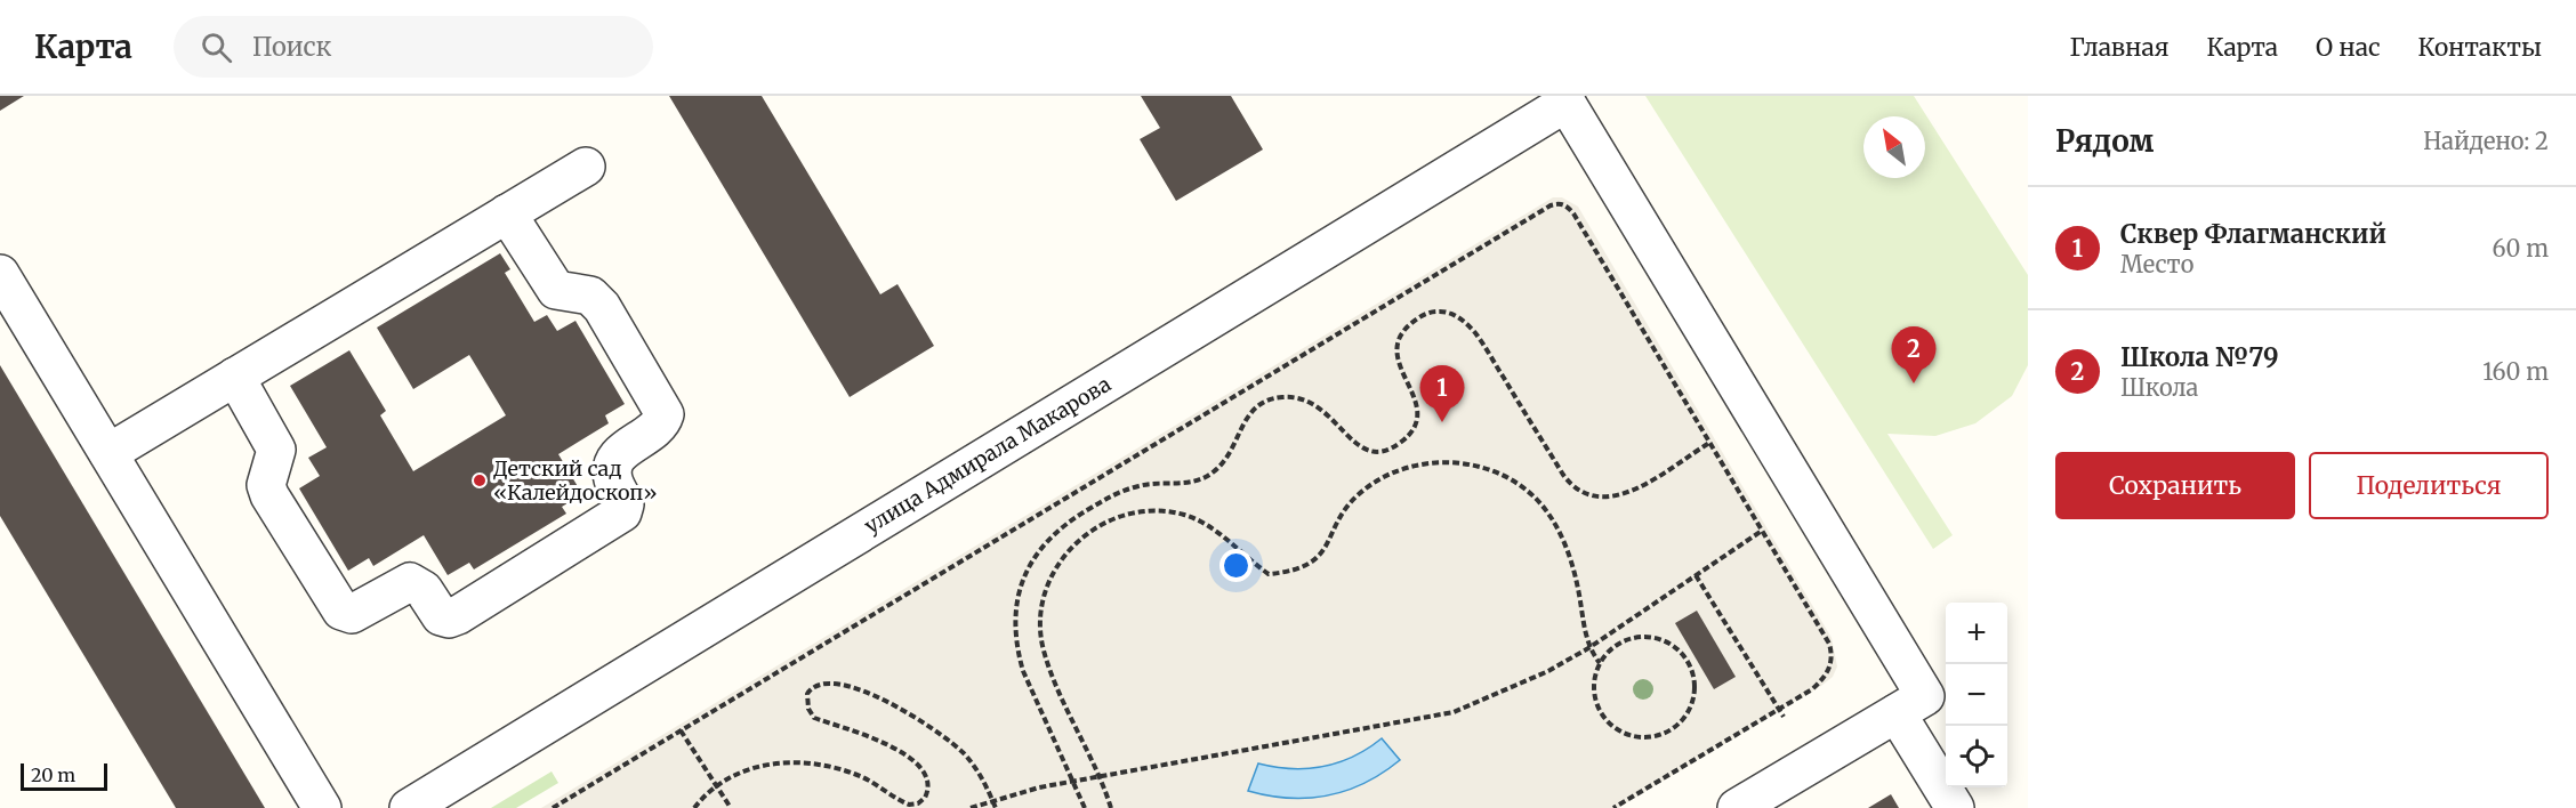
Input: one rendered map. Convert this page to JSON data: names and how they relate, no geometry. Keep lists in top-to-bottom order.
{
  "streets": {
    "street": ["улица Адмирала Макарова"]
  },
  "places": ["Детский сад «Калейдоскоп»"],
  "scale_bar": "20 m",
  "north": "top left",
  "page": {
    "header": "Карта",
    "search": "Поиск",
    "nav": [
      "Главная",
      "Карта",
      "О нас",
      "Контакты"
    ],
    "heading": ["Рядом", "Найдено: 2"],
    "list": [
      {
        "mark": "1",
        "name": "Сквер Флагманский",
        "note": "Место",
        "value": "60 m"
      },
      {
        "mark": "2",
        "name": "Школа №79",
        "note": "Школа",
        "value": "160 m"
      }
    ],
    "pins": ["2", "1"],
    "buttons": ["Сохранить", "Поделиться"],
    "map_buttons": ["+", "−"],
    "scale": "20 m"
  }
}
